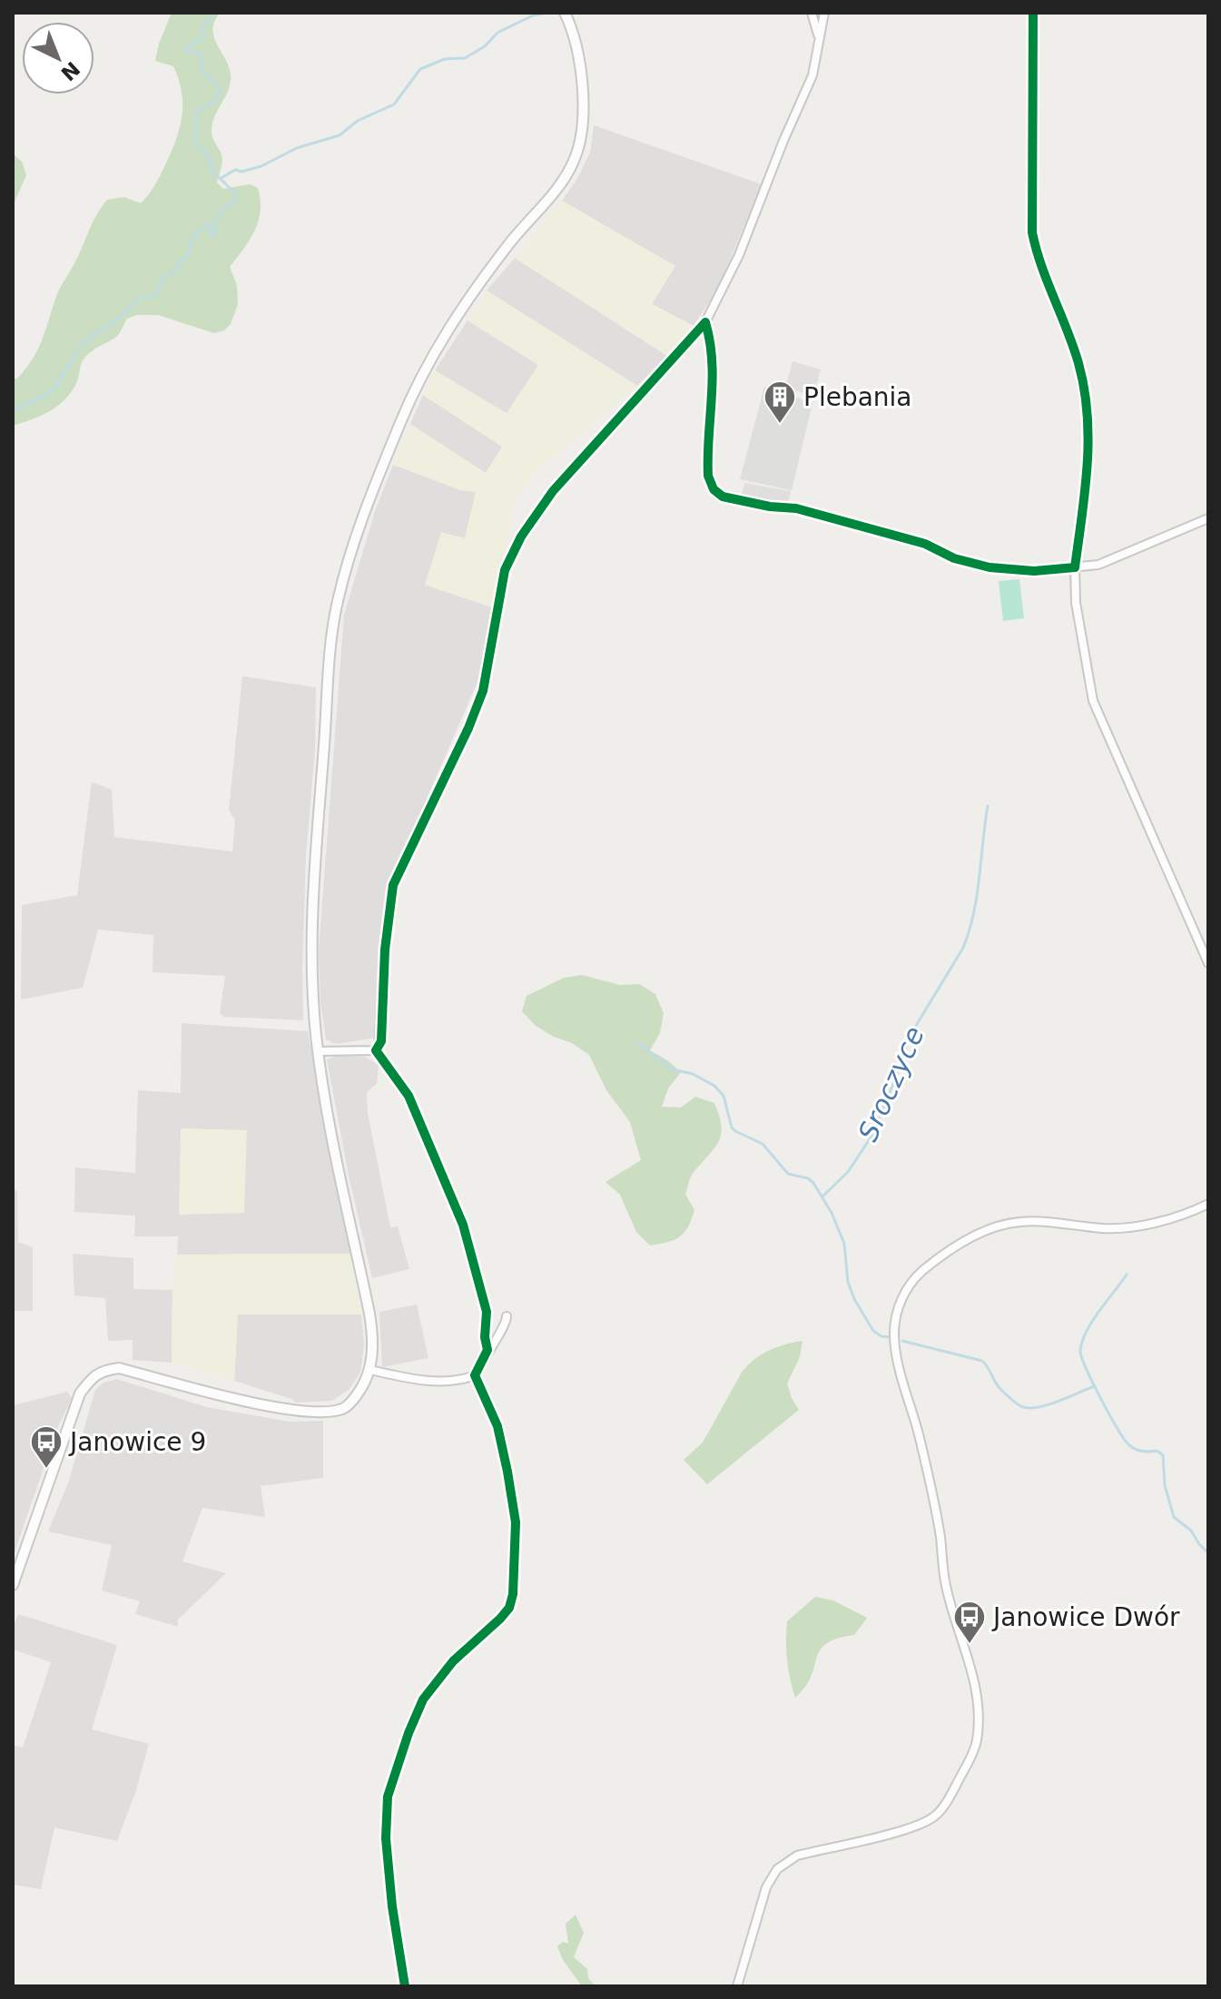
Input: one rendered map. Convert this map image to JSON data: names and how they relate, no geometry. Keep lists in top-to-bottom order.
{
  "water": ["Sroczyce"],
  "places": {
    "building": ["Plebania"],
    "bus stop": ["Janowice 9", "Janowice Dwór"]
  },
  "north": "bottom right"
}
